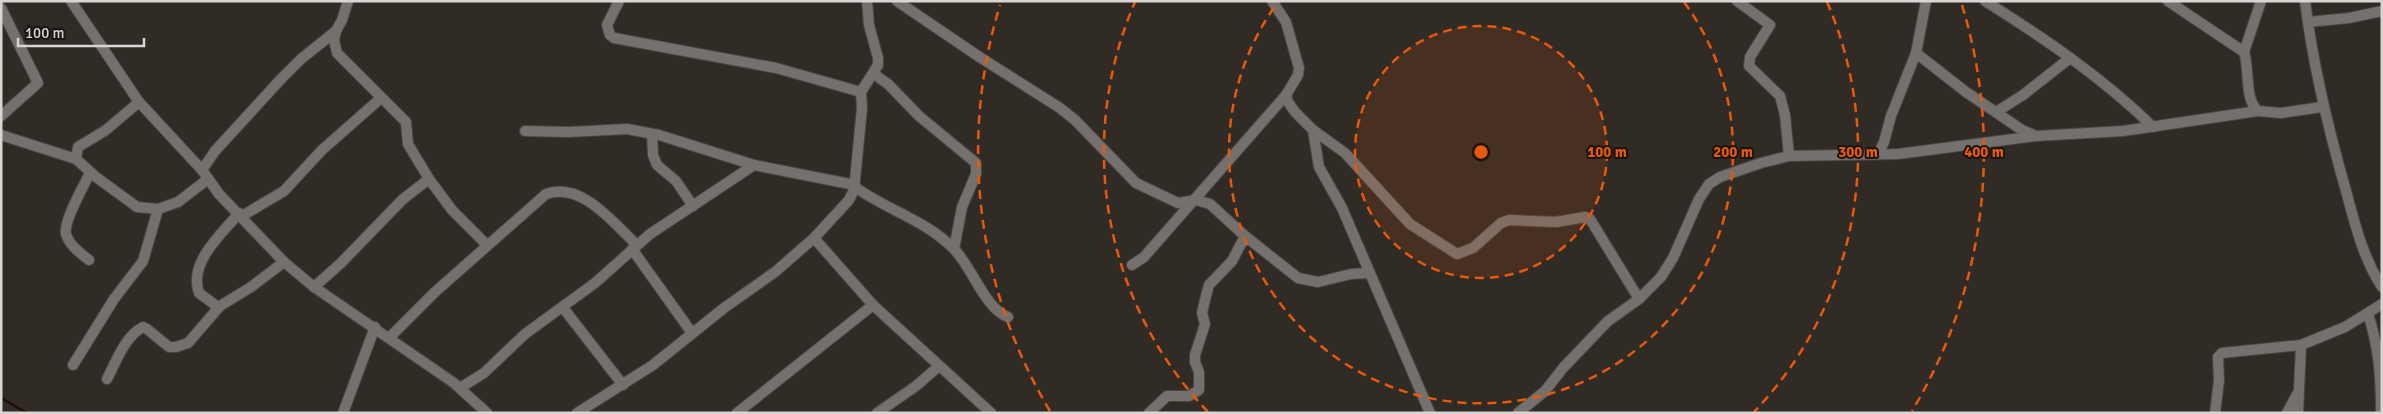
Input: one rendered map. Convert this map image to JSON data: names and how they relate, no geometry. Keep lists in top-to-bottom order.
{
  "scale_bar": "100 m",
  "rings": [
    "100 m",
    "200 m",
    "300 m",
    "400 m"
  ]
}
